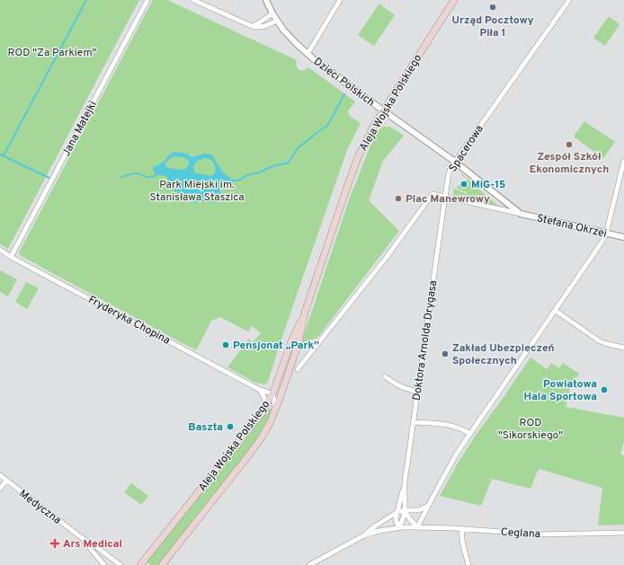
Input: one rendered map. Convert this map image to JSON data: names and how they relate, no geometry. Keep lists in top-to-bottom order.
{
  "streets": {
    "main road": ["Aleja Wojska Polskiego"],
    "street": [
      "Dzieci Polskich",
      "Jana Matejki",
      "Spacerowa",
      "Stefana Okrzei",
      "Fryderyka Chopina",
      "Doktora Arnolda Drygasa",
      "Medyczna",
      "Ceglana"
    ]
  },
  "crossings": [
    ["Dzieci Polskich", "Aleja Wojska Polskiego"],
    ["Dzieci Polskich", "Spacerowa"],
    ["Dzieci Polskich", "Stefana Okrzei"],
    ["Aleja Wojska Polskiego", "Fryderyka Chopina"],
    ["Jana Matejki", "Fryderyka Chopina"],
    ["Spacerowa", "Stefana Okrzei"],
    ["Spacerowa", "Doktora Arnolda Drygasa"],
    ["Stefana Okrzei", "Doktora Arnolda Drygasa"],
    ["Doktora Arnolda Drygasa", "Ceglana"]
  ],
  "parks": ["ROD \"Za Parkiem\"", "Park Miejski im. Stanisława Staszica", "ROD \"Sikorskiego\""],
  "places": {
    "other": [
      "Urząd Pocztowy Piła 1",
      "Zespół Szkół Ekonomicznych",
      "MiG-15",
      "Plac Manewrowy",
      "Pensjonat „Park”",
      "Zakład Ubezpieczeń Społecznych",
      "Powiatowa Hala Sportowa",
      "Baszta"
    ],
    "health": ["Ars Medical"]
  }
}
